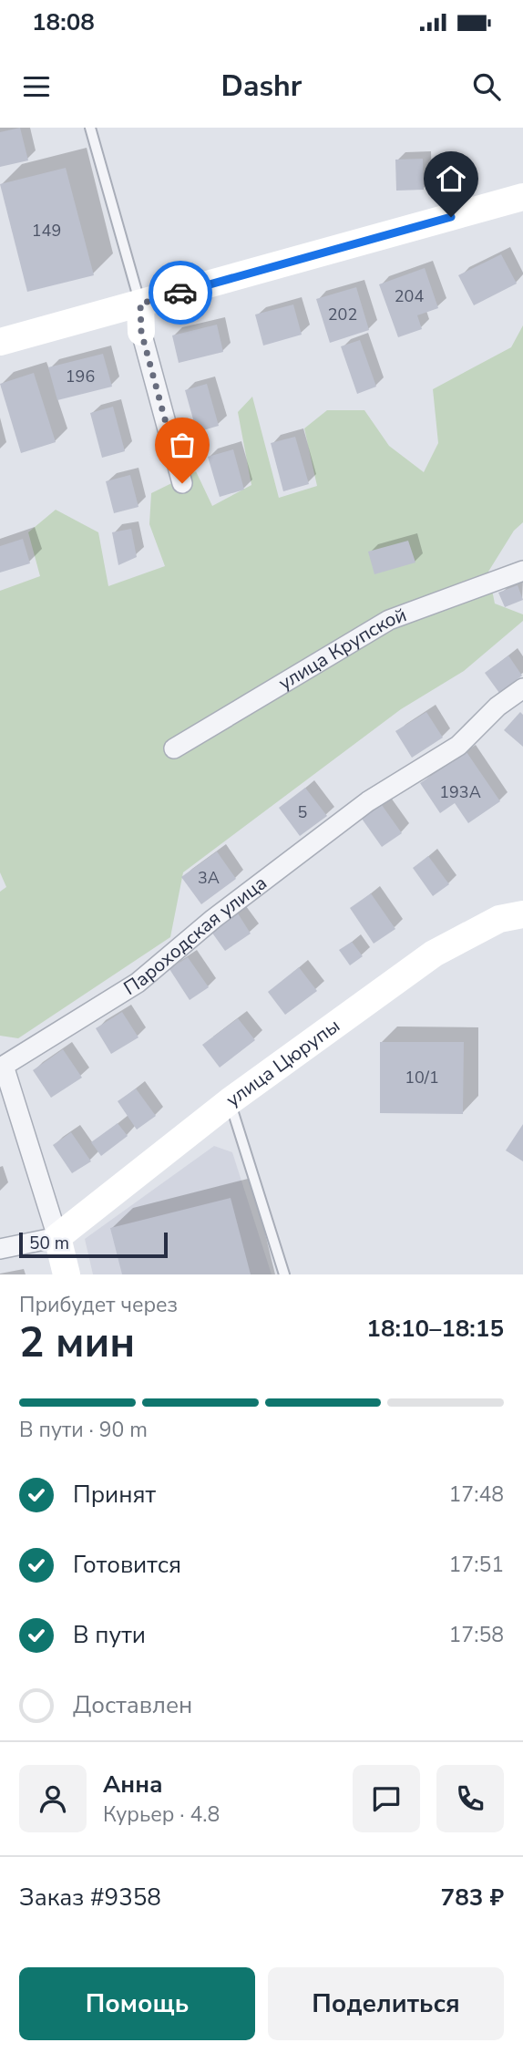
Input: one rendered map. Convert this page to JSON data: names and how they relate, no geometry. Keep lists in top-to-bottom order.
{
  "streets": {
    "street": ["улица Крупской", "Пароходская улица", "улица Цюрупы"]
  },
  "crossings": [
    ["Пароходская улица", "улица Цюрупы"]
  ],
  "house_numbers": [
    "149",
    "204",
    "202",
    "196",
    "193А",
    "5",
    "3А",
    "10/1"
  ],
  "scale_bar": "50 m",
  "page": {
    "status": "18:08",
    "header": "Dashr",
    "scale": "50 m",
    "heading": ["2 мин", "Прибудет через", "18:10–18:15"],
    "panel": [
      "Анна",
      "Курьер · 4.8",
      "Заказ #9358",
      "783 ₽"
    ],
    "bar": "В пути · 90 m",
    "list": [
      ["Принят", "17:48"],
      ["Готовится", "17:51"],
      ["В пути", "17:58"],
      "Доставлен"
    ],
    "buttons": ["Помощь", "Поделиться"]
  }
}
